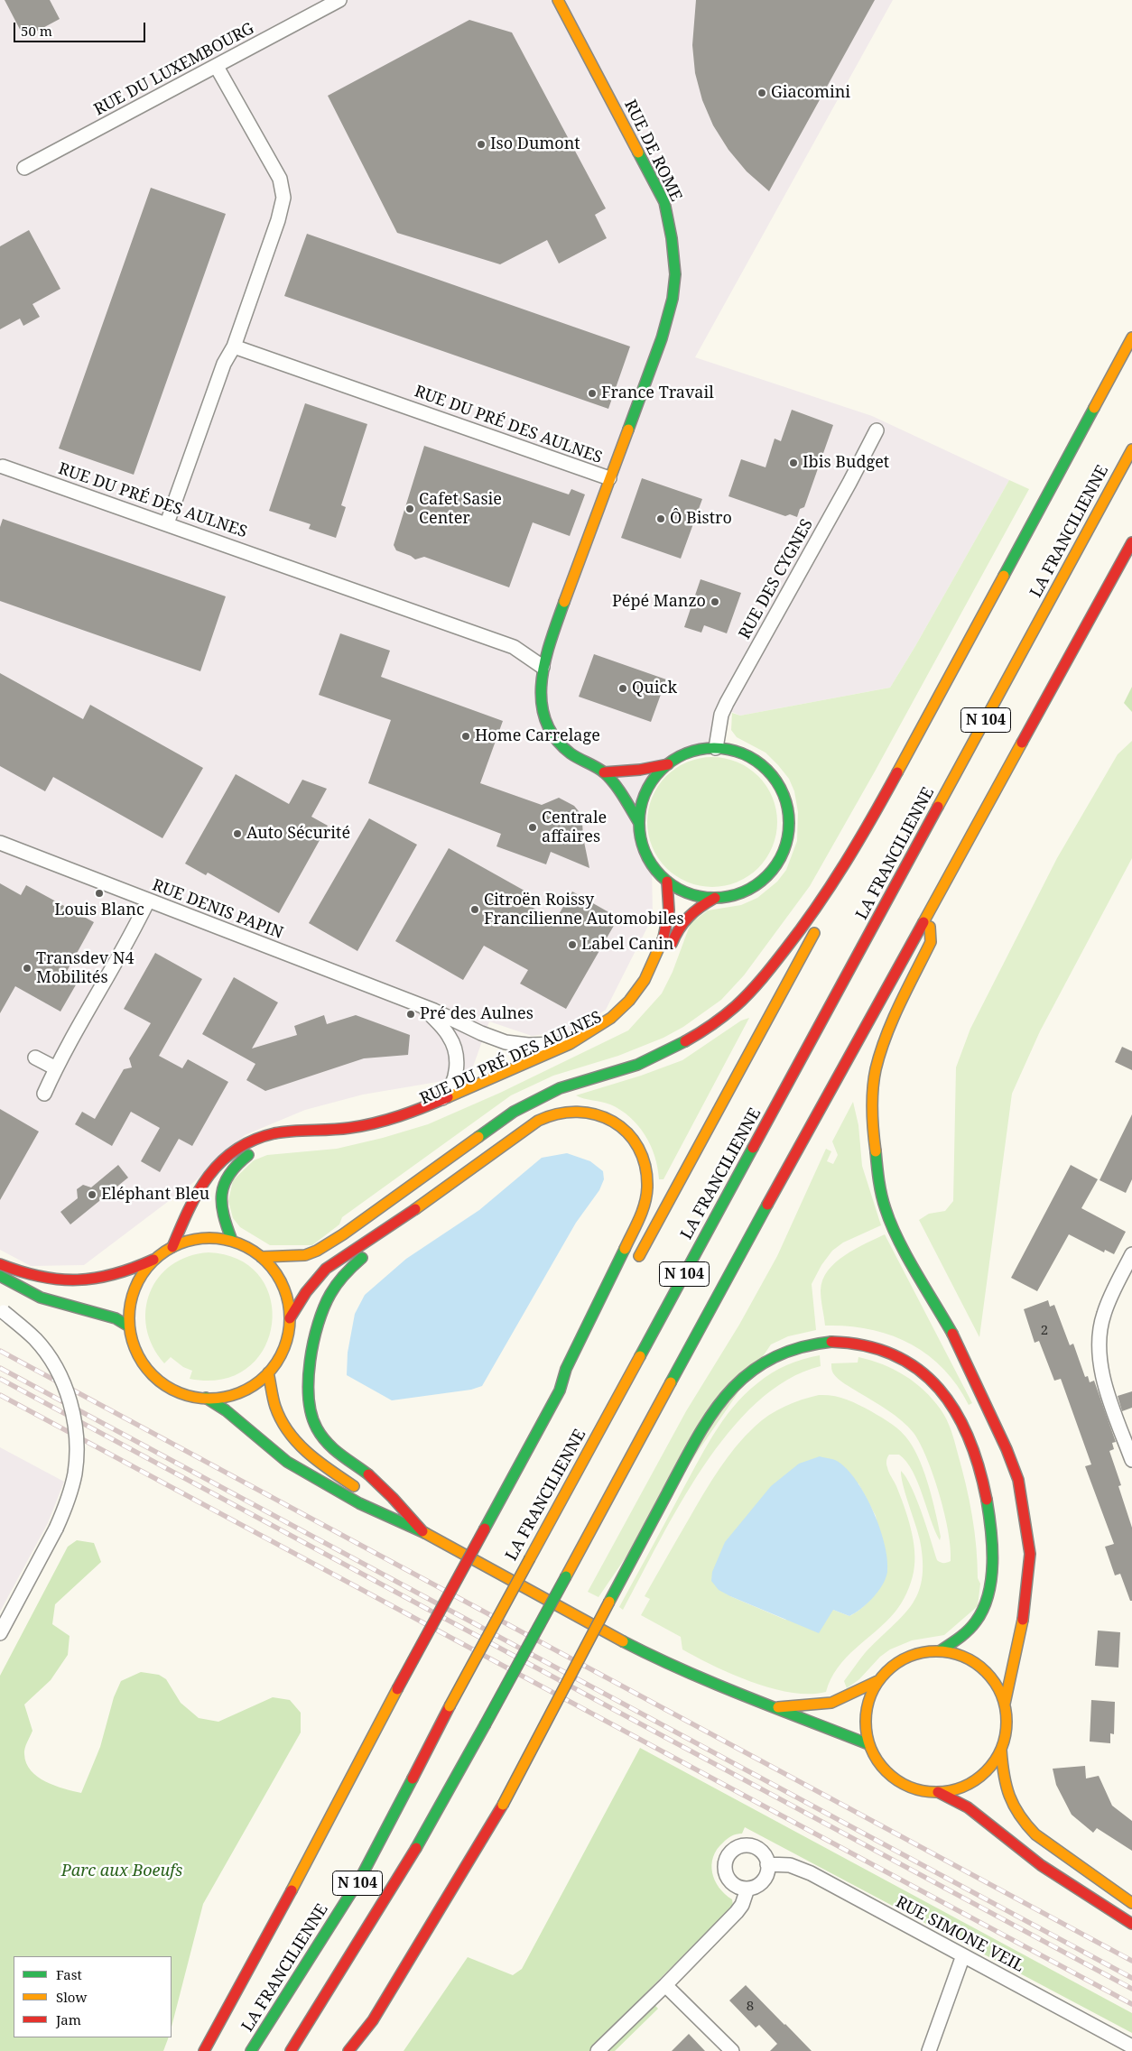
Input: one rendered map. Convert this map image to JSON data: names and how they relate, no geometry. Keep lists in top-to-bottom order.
{
  "streets": {
    "main road": [
      "RUE DE ROME",
      "RUE DU PRÉ DES AULNES",
      "LA FRANCILIENNE",
      "N 104"
    ],
    "street": [
      "RUE DU LUXEMBOURG",
      "RUE DES CYGNES",
      "RUE DENIS PAPIN",
      "RUE SIMONE VEIL"
    ]
  },
  "crossings": [
    ["RUE DE ROME", "RUE DU PRÉ DES AULNES"],
    ["RUE DU PRÉ DES AULNES", "RUE DES CYGNES"],
    ["RUE DU PRÉ DES AULNES", "RUE DENIS PAPIN"]
  ],
  "parks": ["Parc aux Boeufs"],
  "places": [
    "Giacomini",
    "Iso Dumont",
    "France Travail",
    "Ibis Budget",
    "Cafet Sasie Center",
    "Ô Bistro",
    "Pépé Manzo",
    "Quick",
    "Home Carrelage",
    "Centrale affaires",
    "Auto Sécurité",
    "Louis Blanc",
    "Citroën Roissy Francilienne Automobiles",
    "Label Canin",
    "Transdev N4 Mobilités",
    "Pré des Aulnes",
    "Eléphant Bleu"
  ],
  "house_numbers": ["2", "8"],
  "legend": ["Fast", "Slow", "Jam"],
  "scale_bar": "50 m"
}
